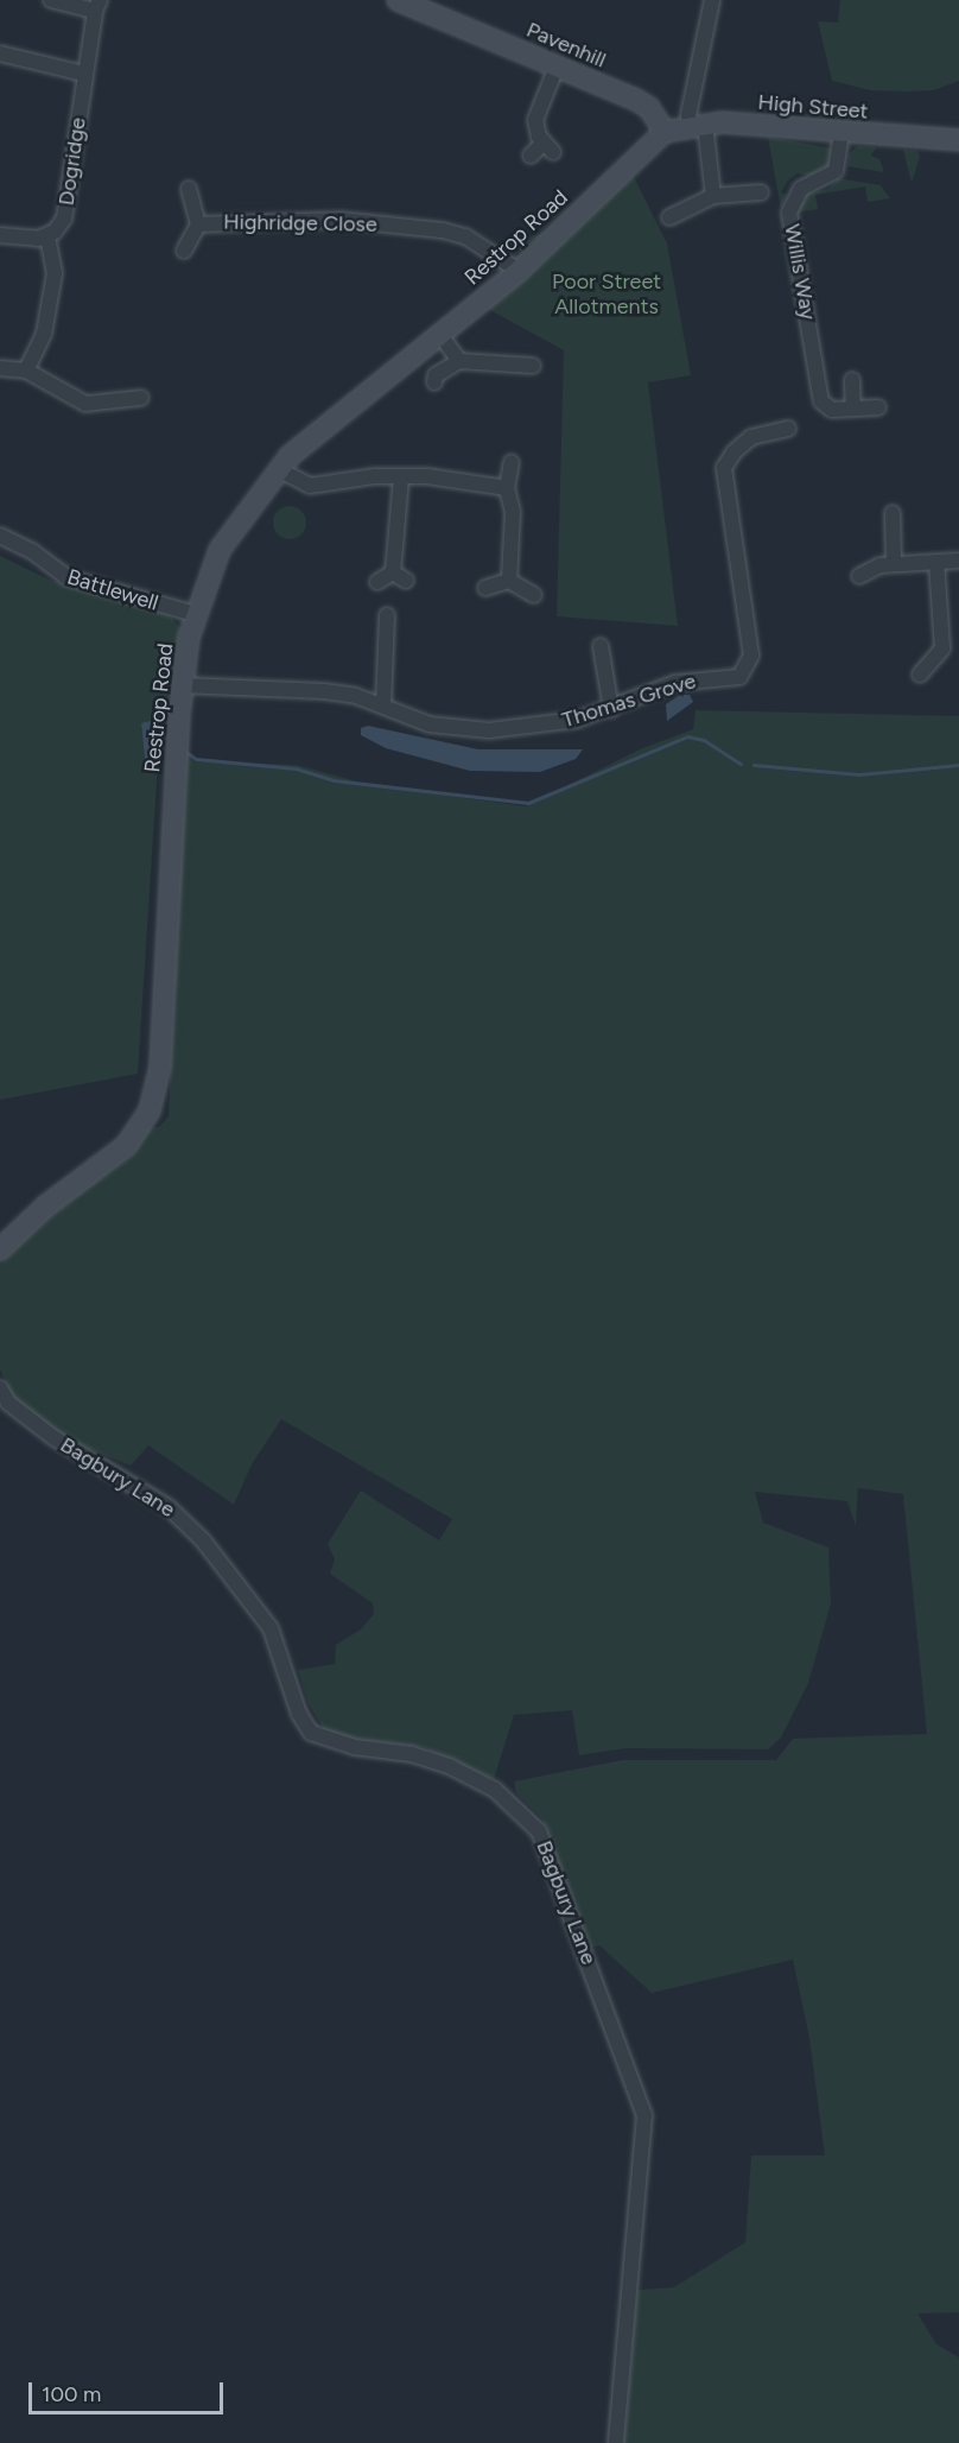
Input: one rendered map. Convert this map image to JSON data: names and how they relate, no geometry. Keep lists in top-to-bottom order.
{
  "streets": {
    "street": [
      "Pavenhill",
      "High Street",
      "Dogridge",
      "Highridge Close",
      "Restrop Road",
      "Willis Way",
      "Battlewell",
      "Thomas Grove",
      "Bagbury Lane"
    ]
  },
  "crossings": [
    ["Pavenhill", "High Street"],
    ["Pavenhill", "Restrop Road"],
    ["High Street", "Restrop Road"],
    ["High Street", "Willis Way"],
    ["Highridge Close", "Restrop Road"],
    ["Restrop Road", "Battlewell"],
    ["Restrop Road", "Thomas Grove"]
  ],
  "parks": ["Poor Street Allotments"],
  "scale_bar": "100 m"
}
